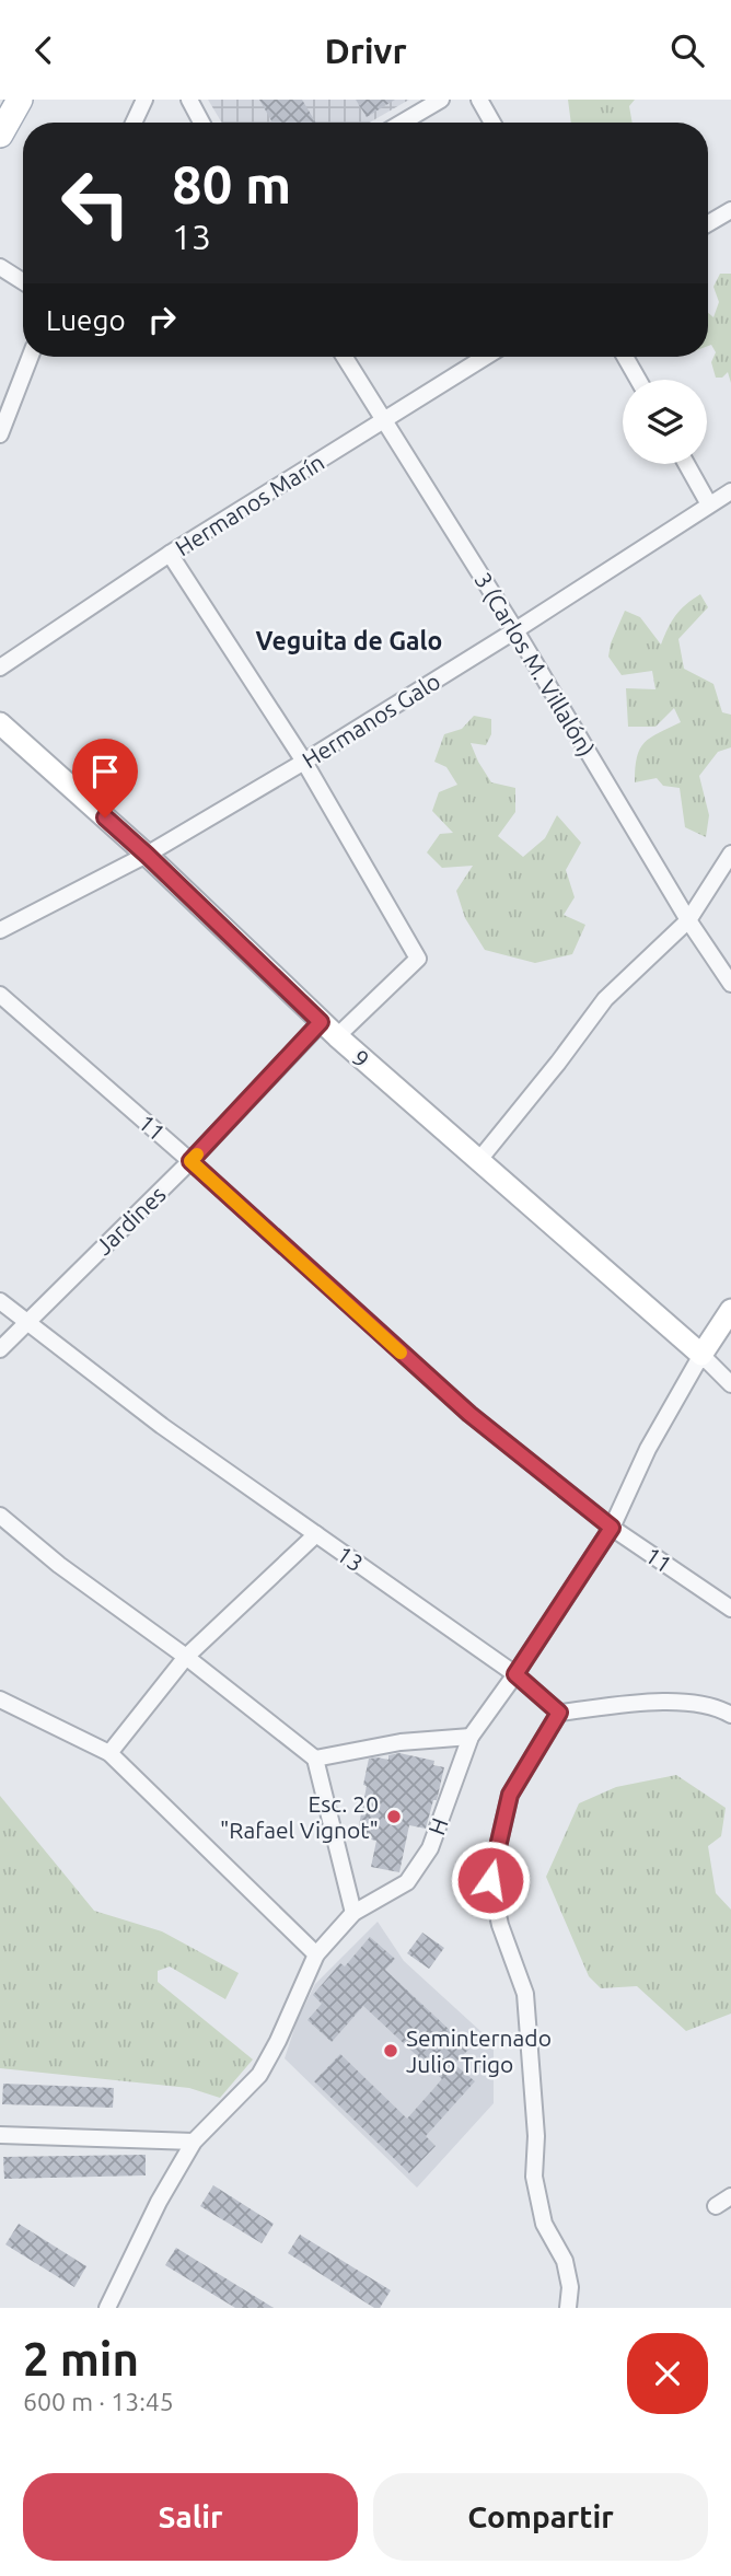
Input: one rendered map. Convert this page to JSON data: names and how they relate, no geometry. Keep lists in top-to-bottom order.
{
  "streets": {
    "street": [
      "Hermanos Marín",
      "3 (Carlos M. Villalón)",
      "Hermanos Galo",
      "9",
      "11",
      "Jardines",
      "13",
      "H"
    ]
  },
  "crossings": [
    ["Hermanos Marín", "3 (Carlos M. Villalón)"],
    ["3 (Carlos M. Villalón)", "Hermanos Galo"],
    ["Hermanos Galo", "9"],
    ["Hermanos Galo", "Jardines"],
    ["9", "Jardines"],
    ["9", "H"],
    ["11", "Jardines"],
    ["11", "H"],
    ["Jardines", "13"],
    ["13", "H"]
  ],
  "districts": ["Veguita de Galo"],
  "places": ["Esc. 20 \"Rafael Vignot\"", "Seminternado Julio Trigo"],
  "page": {
    "header": "Drivr",
    "turn": ["80 m", "13"],
    "then": "Luego",
    "heading": ["2 min", "600 m · 13:45"],
    "buttons": ["Salir", "Compartir"]
  }
}
